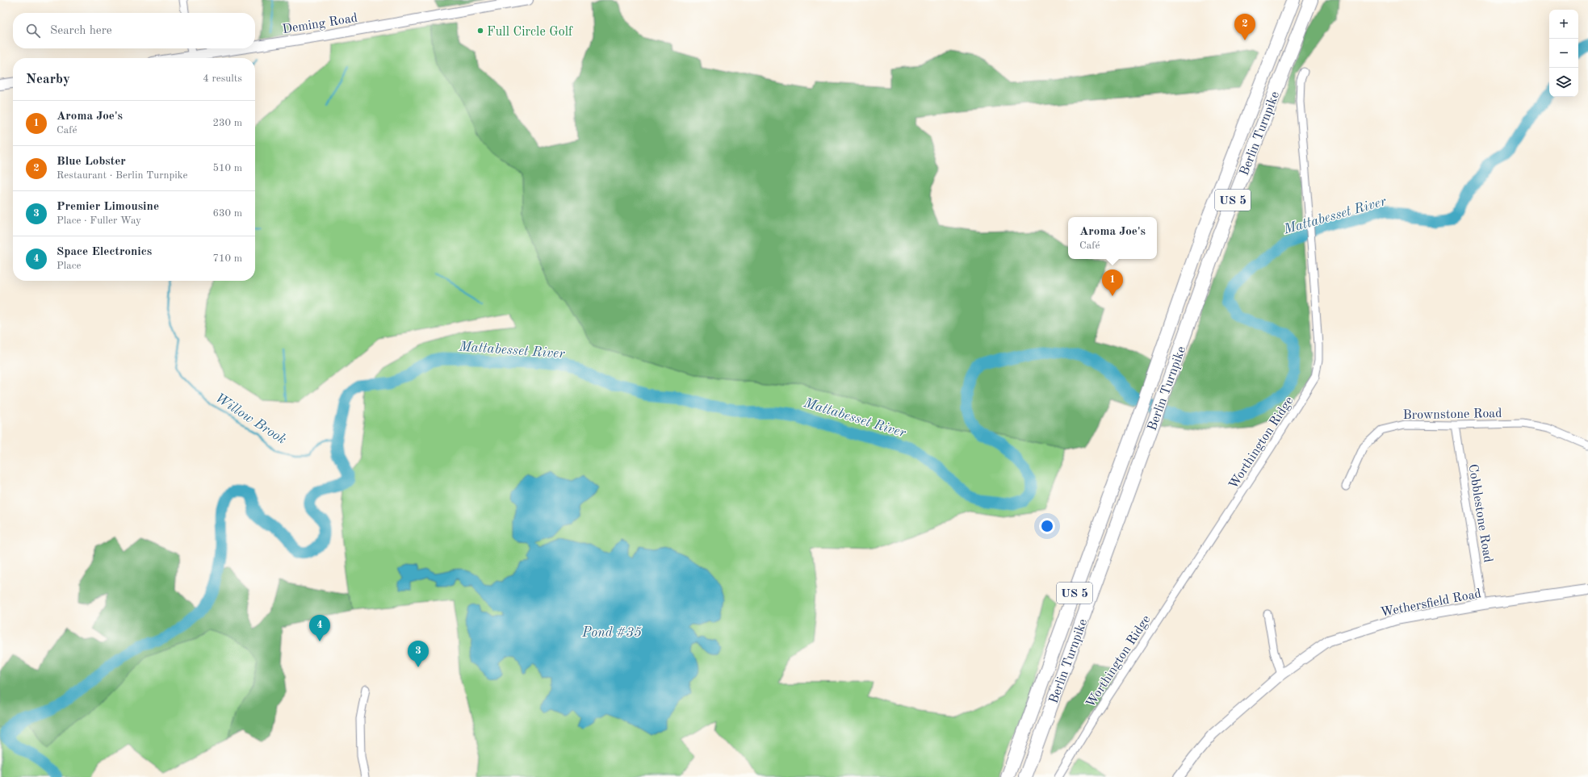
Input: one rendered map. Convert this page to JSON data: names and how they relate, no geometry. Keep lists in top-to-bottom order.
{
  "streets": {
    "highway": ["Berlin Turnpike", "US 5"],
    "street": [
      "Deming Road",
      "Brownstone Road",
      "Worthington Ridge",
      "Cobblestone Road",
      "Wethersfield Road"
    ]
  },
  "crossings": [
    ["Brownstone Road", "Cobblestone Road"],
    ["Cobblestone Road", "Wethersfield Road"]
  ],
  "water": ["Mattabesset River", "Willow Brook", "Pond #35"],
  "places": ["Full Circle Golf"],
  "page": {
    "map_buttons": ["+", "−"],
    "search": "Search here",
    "pins": [
      "2",
      "1",
      "4",
      "3"
    ],
    "heading": ["Nearby", "4 results"],
    "list": [
      {
        "mark": "1",
        "name": "Aroma Joe's",
        "note": "Café",
        "value": "230 m"
      },
      {
        "mark": "2",
        "name": "Blue Lobster",
        "note": "Restaurant · Berlin Turnpike",
        "value": "510 m"
      },
      {
        "mark": "3",
        "name": "Premier Limousine",
        "note": "Place · Fuller Way",
        "value": "630 m"
      },
      {
        "mark": "4",
        "name": "Space Electronics",
        "note": "Place",
        "value": "710 m"
      }
    ],
    "popup": ["Aroma Joe's", "Café"]
  }
}
